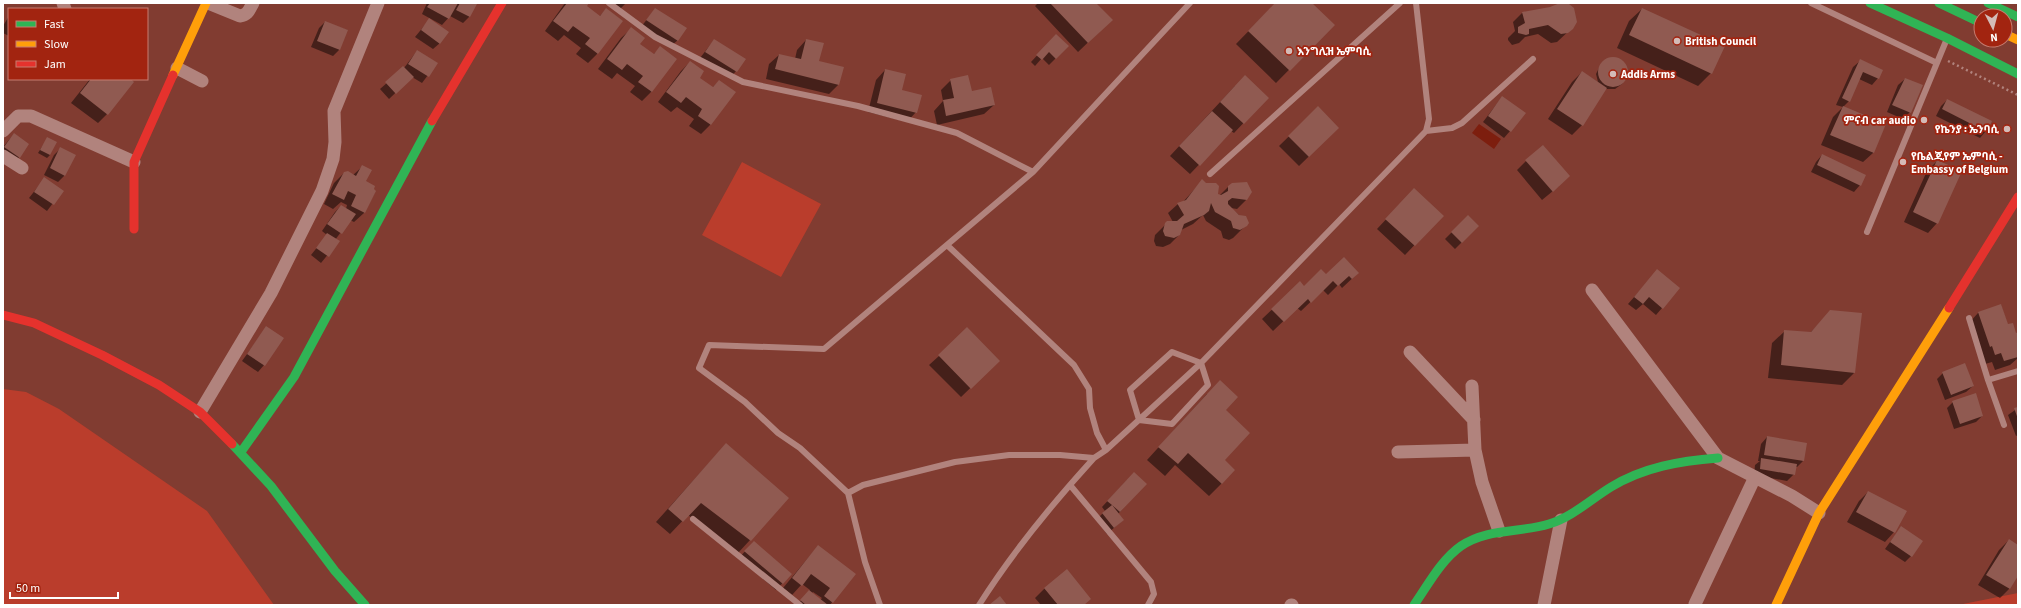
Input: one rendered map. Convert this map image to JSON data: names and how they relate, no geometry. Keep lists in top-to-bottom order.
{
  "places": [
    "British Council",
    "እንግሊዝ ኤምባሲ",
    "Addis Arms",
    "ምናብ car audio",
    "የኬንያ ፡ ኤንባሲ",
    "የቤልጂየም ኤምባሲ - Embassy of Belgium"
  ],
  "legend": ["Fast", "Slow", "Jam"],
  "scale_bar": "50 m",
  "north": "bottom"
}
